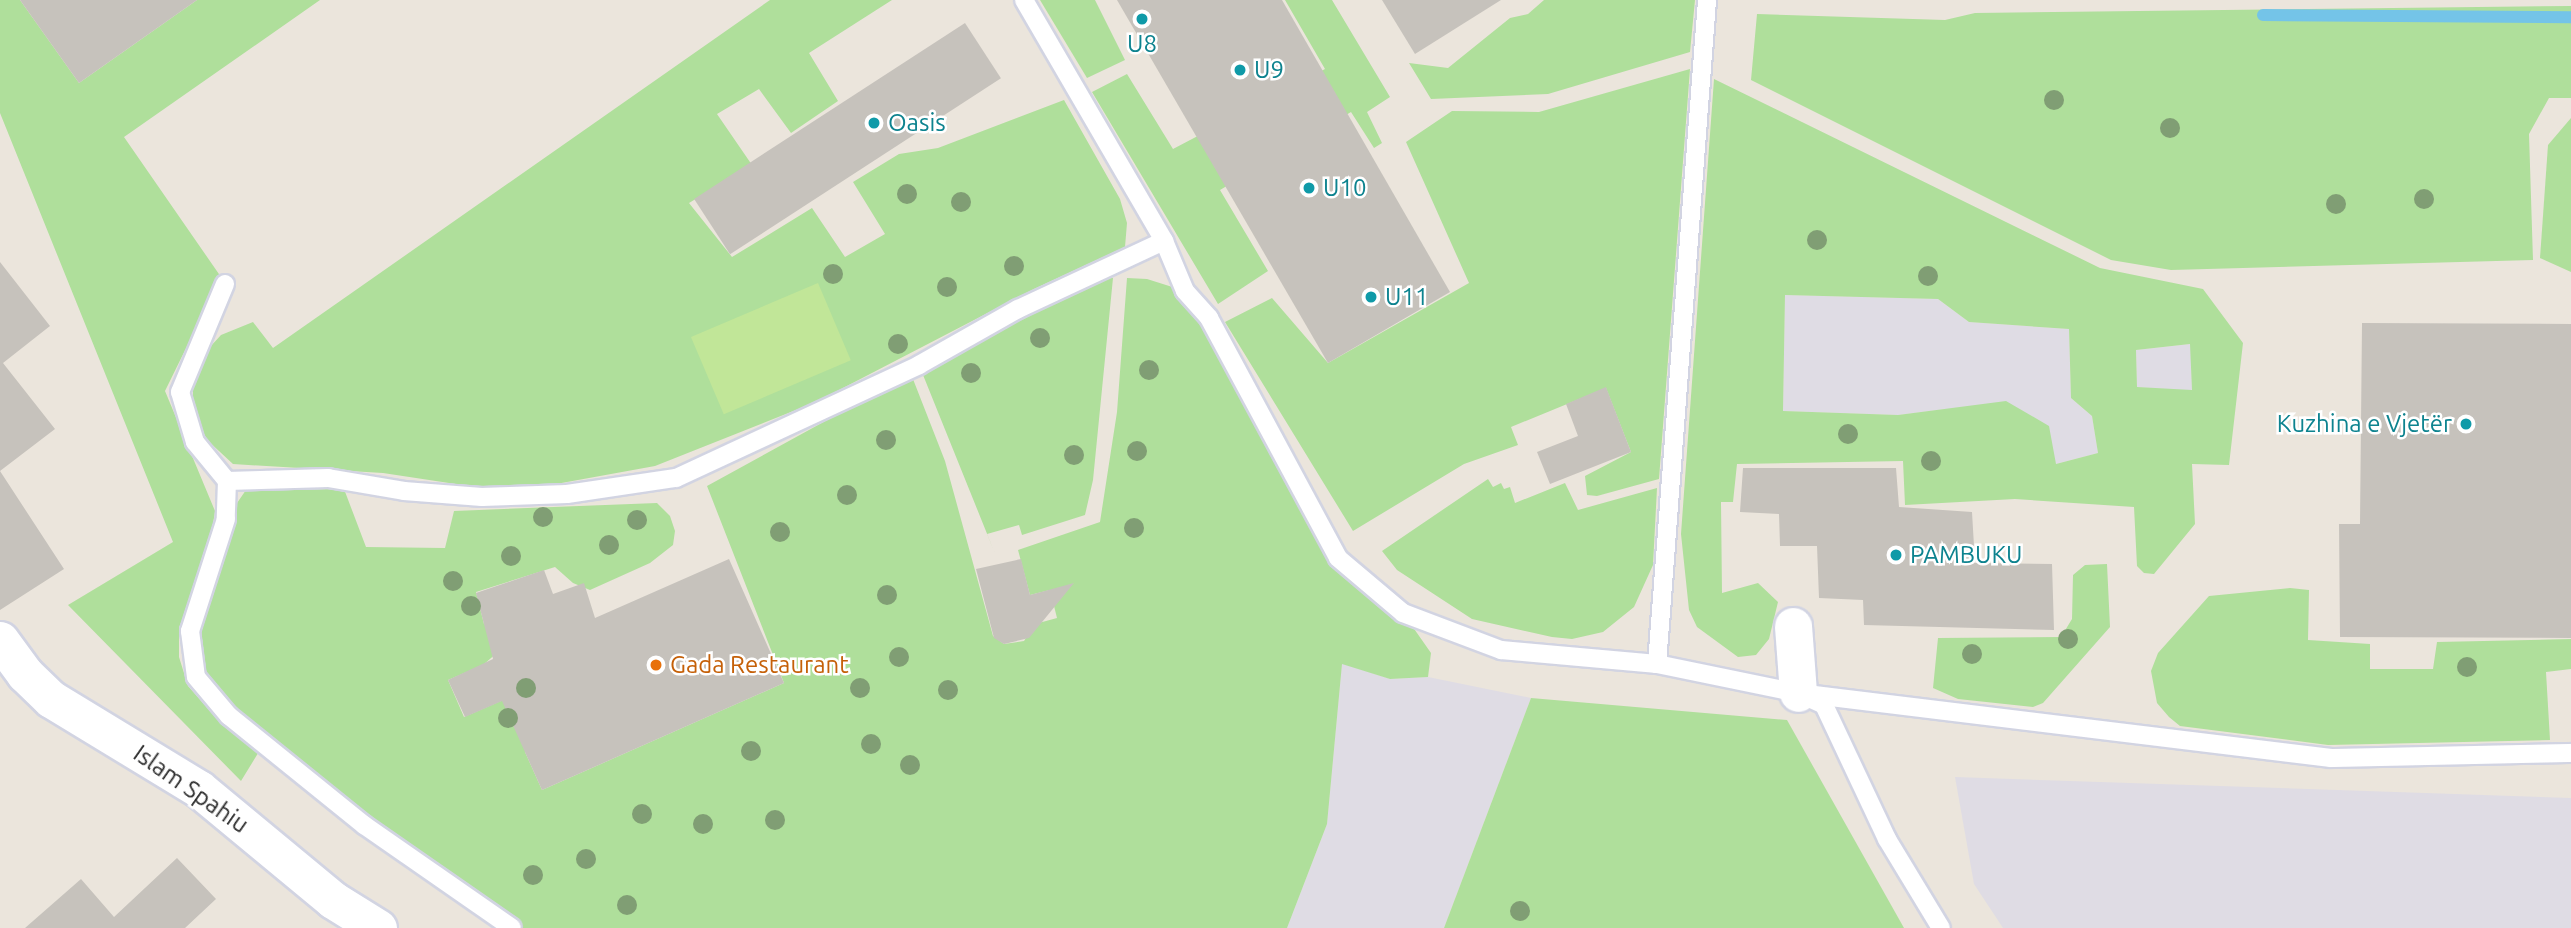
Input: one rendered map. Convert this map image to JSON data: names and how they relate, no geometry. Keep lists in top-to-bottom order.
{
  "streets": {
    "street": ["Islam Spahiu"]
  },
  "places": [
    "U8",
    "U9",
    "Oasis",
    "U10",
    "U11",
    "Kuzhina e Vjetër",
    "PAMBUKU",
    "Gada Restaurant"
  ]
}
